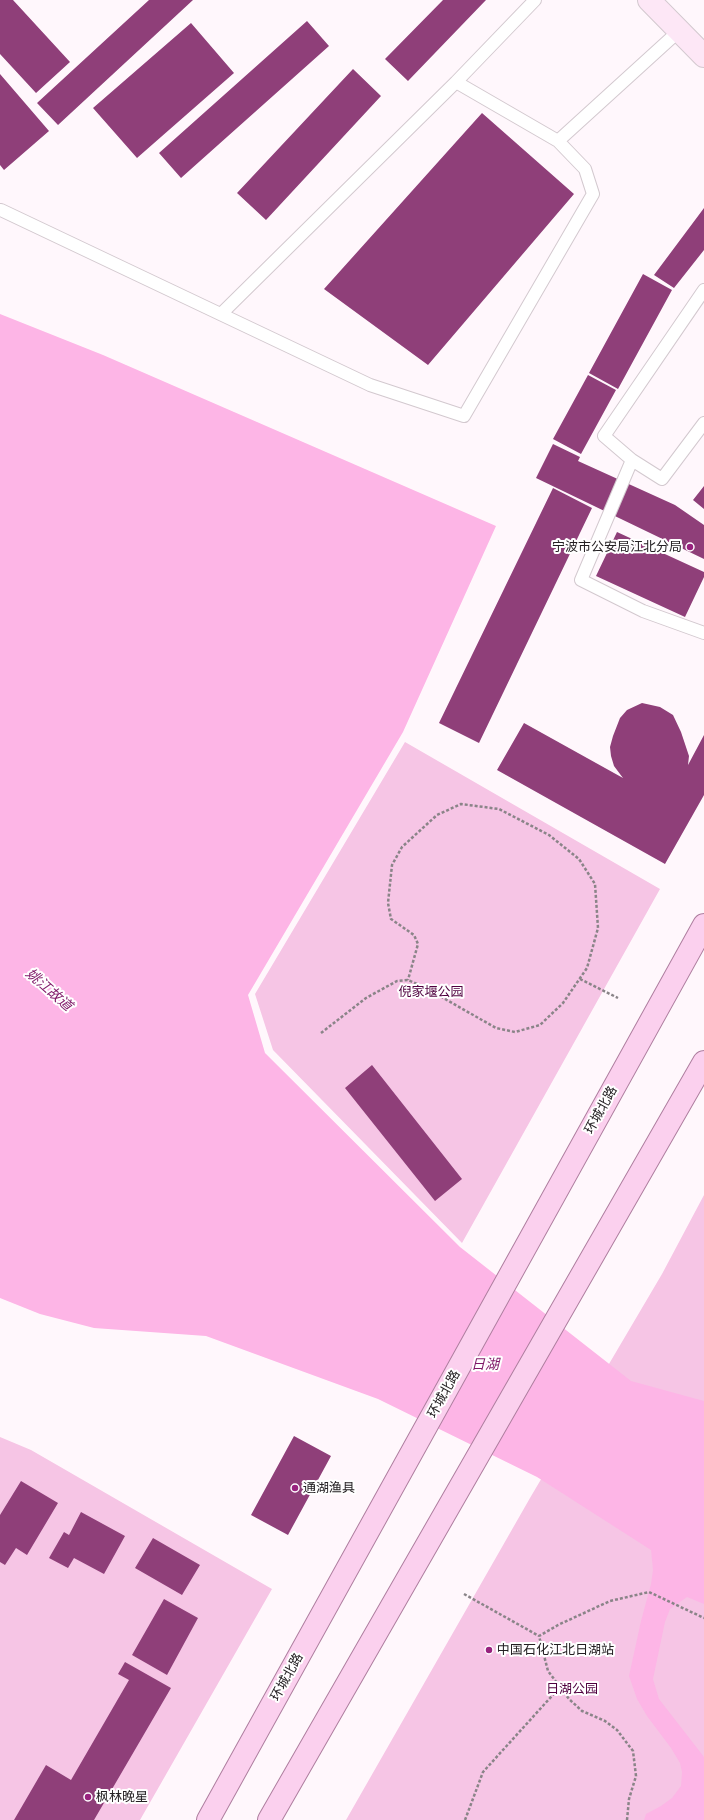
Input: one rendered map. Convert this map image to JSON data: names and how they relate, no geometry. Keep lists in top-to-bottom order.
{
  "streets": {
    "main road": ["环城北路"]
  },
  "water": ["姚江故道", "日湖"],
  "parks": ["倪家堰公园", "日湖公园"],
  "places": [
    "宁波市公安局江北分局",
    "通湖渔具",
    "中国石化江北日湖站",
    "枫林晚星"
  ]
}
